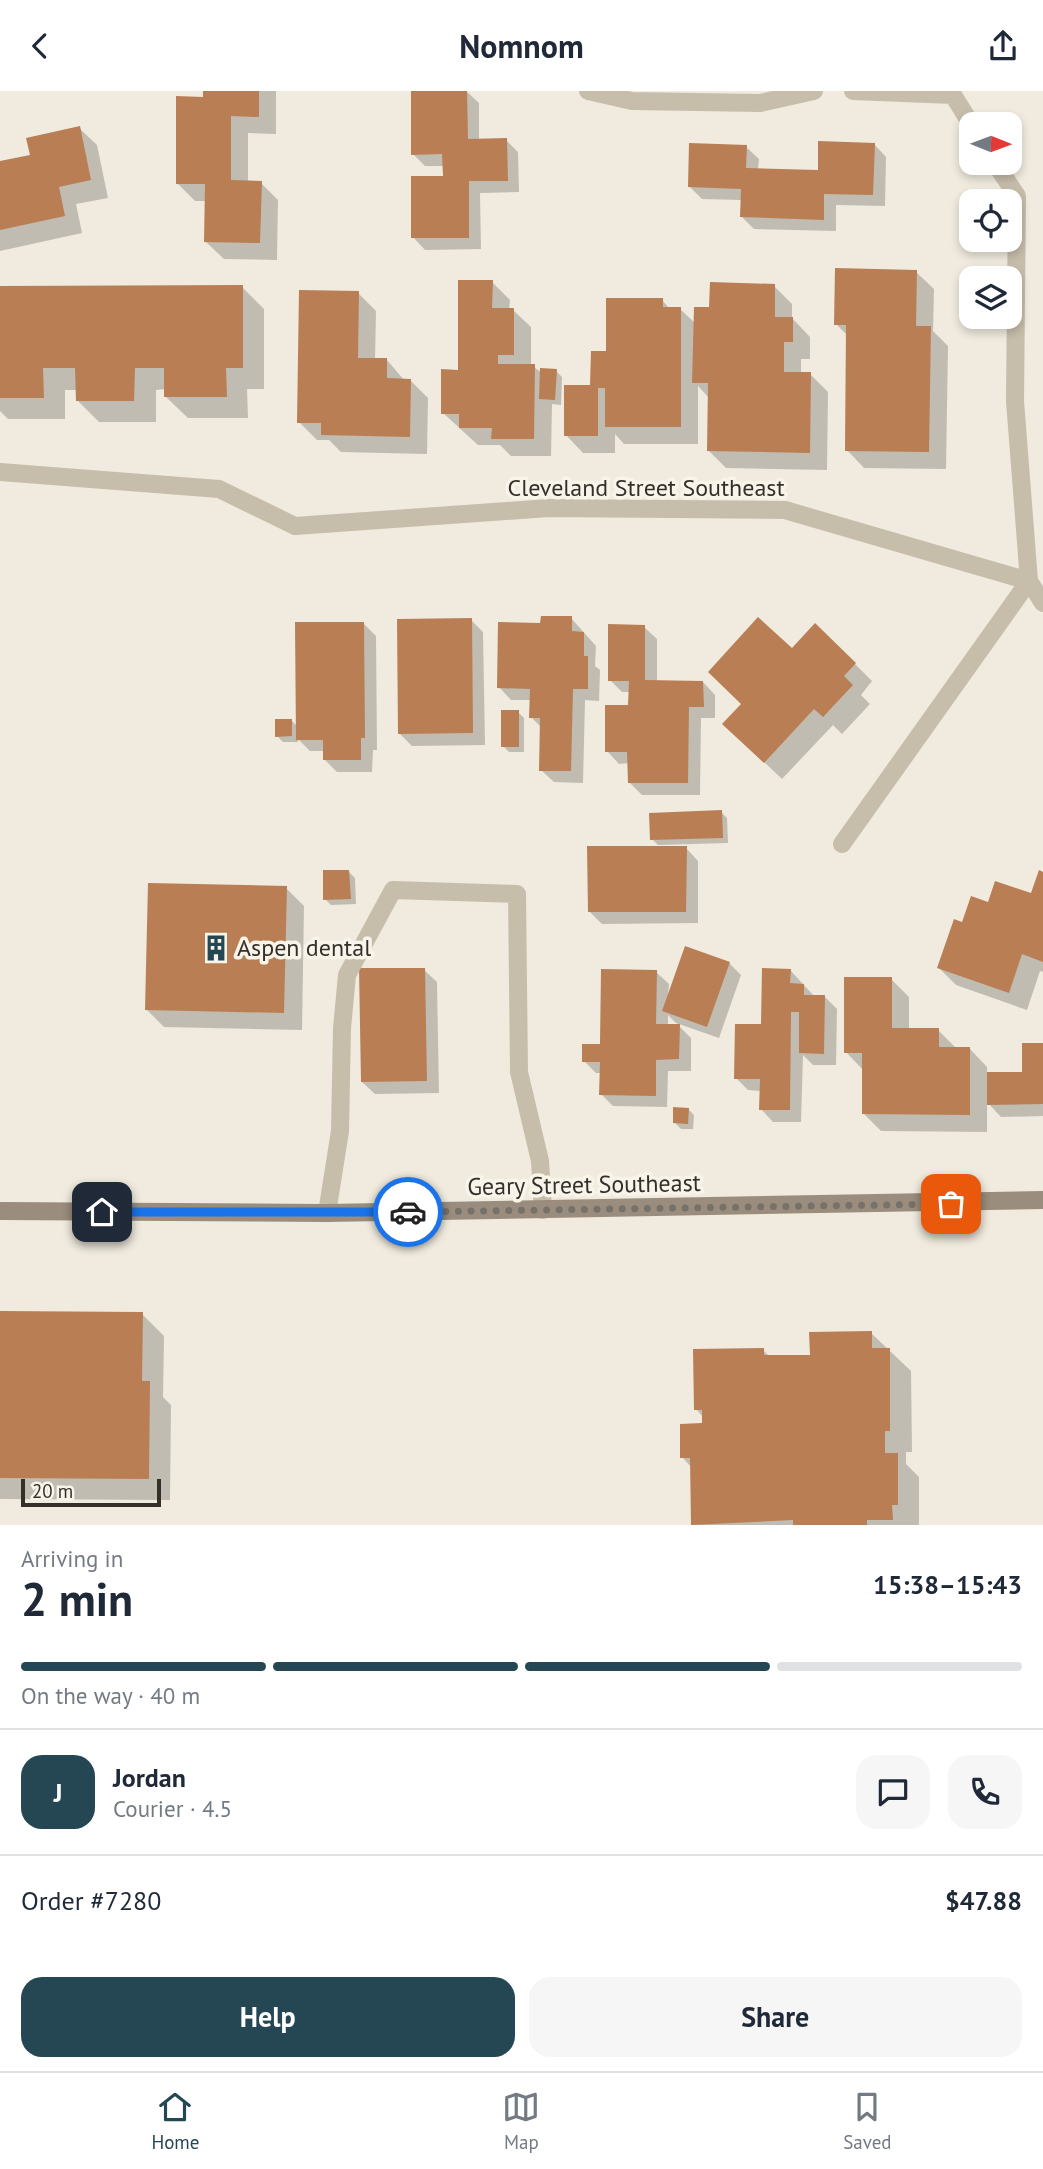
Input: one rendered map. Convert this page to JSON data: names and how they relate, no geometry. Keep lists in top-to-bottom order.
{
  "streets": {
    "main road": ["Geary Street Southeast"],
    "street": ["Cleveland Street Southeast"]
  },
  "places": {
    "building": ["Aspen dental"]
  },
  "scale_bar": "20 m",
  "north": "right",
  "page": {
    "header": "Nomnom",
    "scale": "20 m",
    "heading": ["2 min", "Arriving in", "15:38–15:43"],
    "panel": [
      "Jordan",
      "Courier · 4.5",
      "Order #7280",
      "$47.88"
    ],
    "bar": "On the way · 40 m",
    "round": "J",
    "buttons": ["Help", "Share"],
    "tabs": ["Home", "Map", "Saved"]
  }
}
